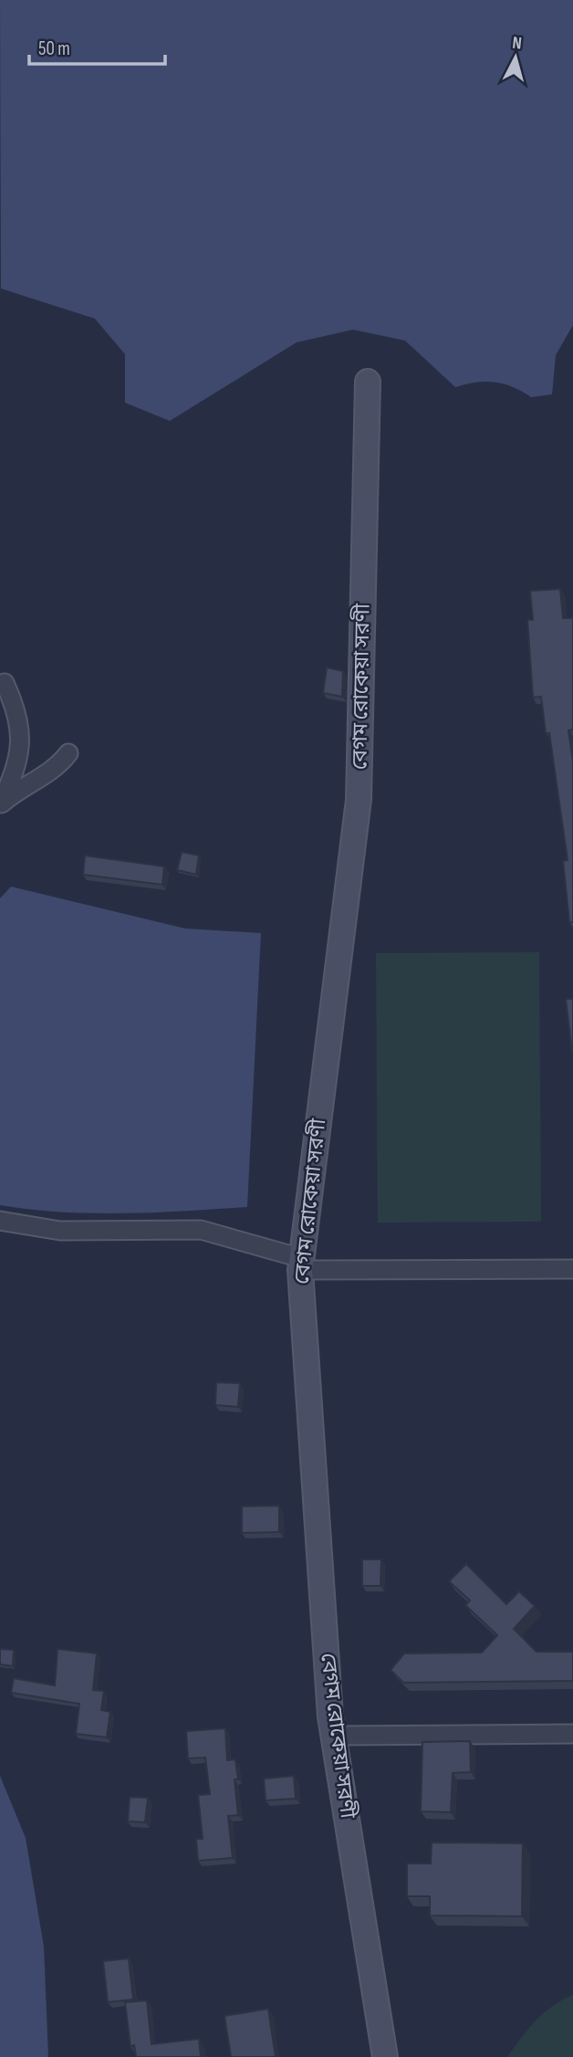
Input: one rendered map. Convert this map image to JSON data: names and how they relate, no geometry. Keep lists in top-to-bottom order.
{
  "streets": {
    "street": ["বেগম রোকেয়া সরণী"]
  },
  "scale_bar": "50 m",
  "north": "top"
}
